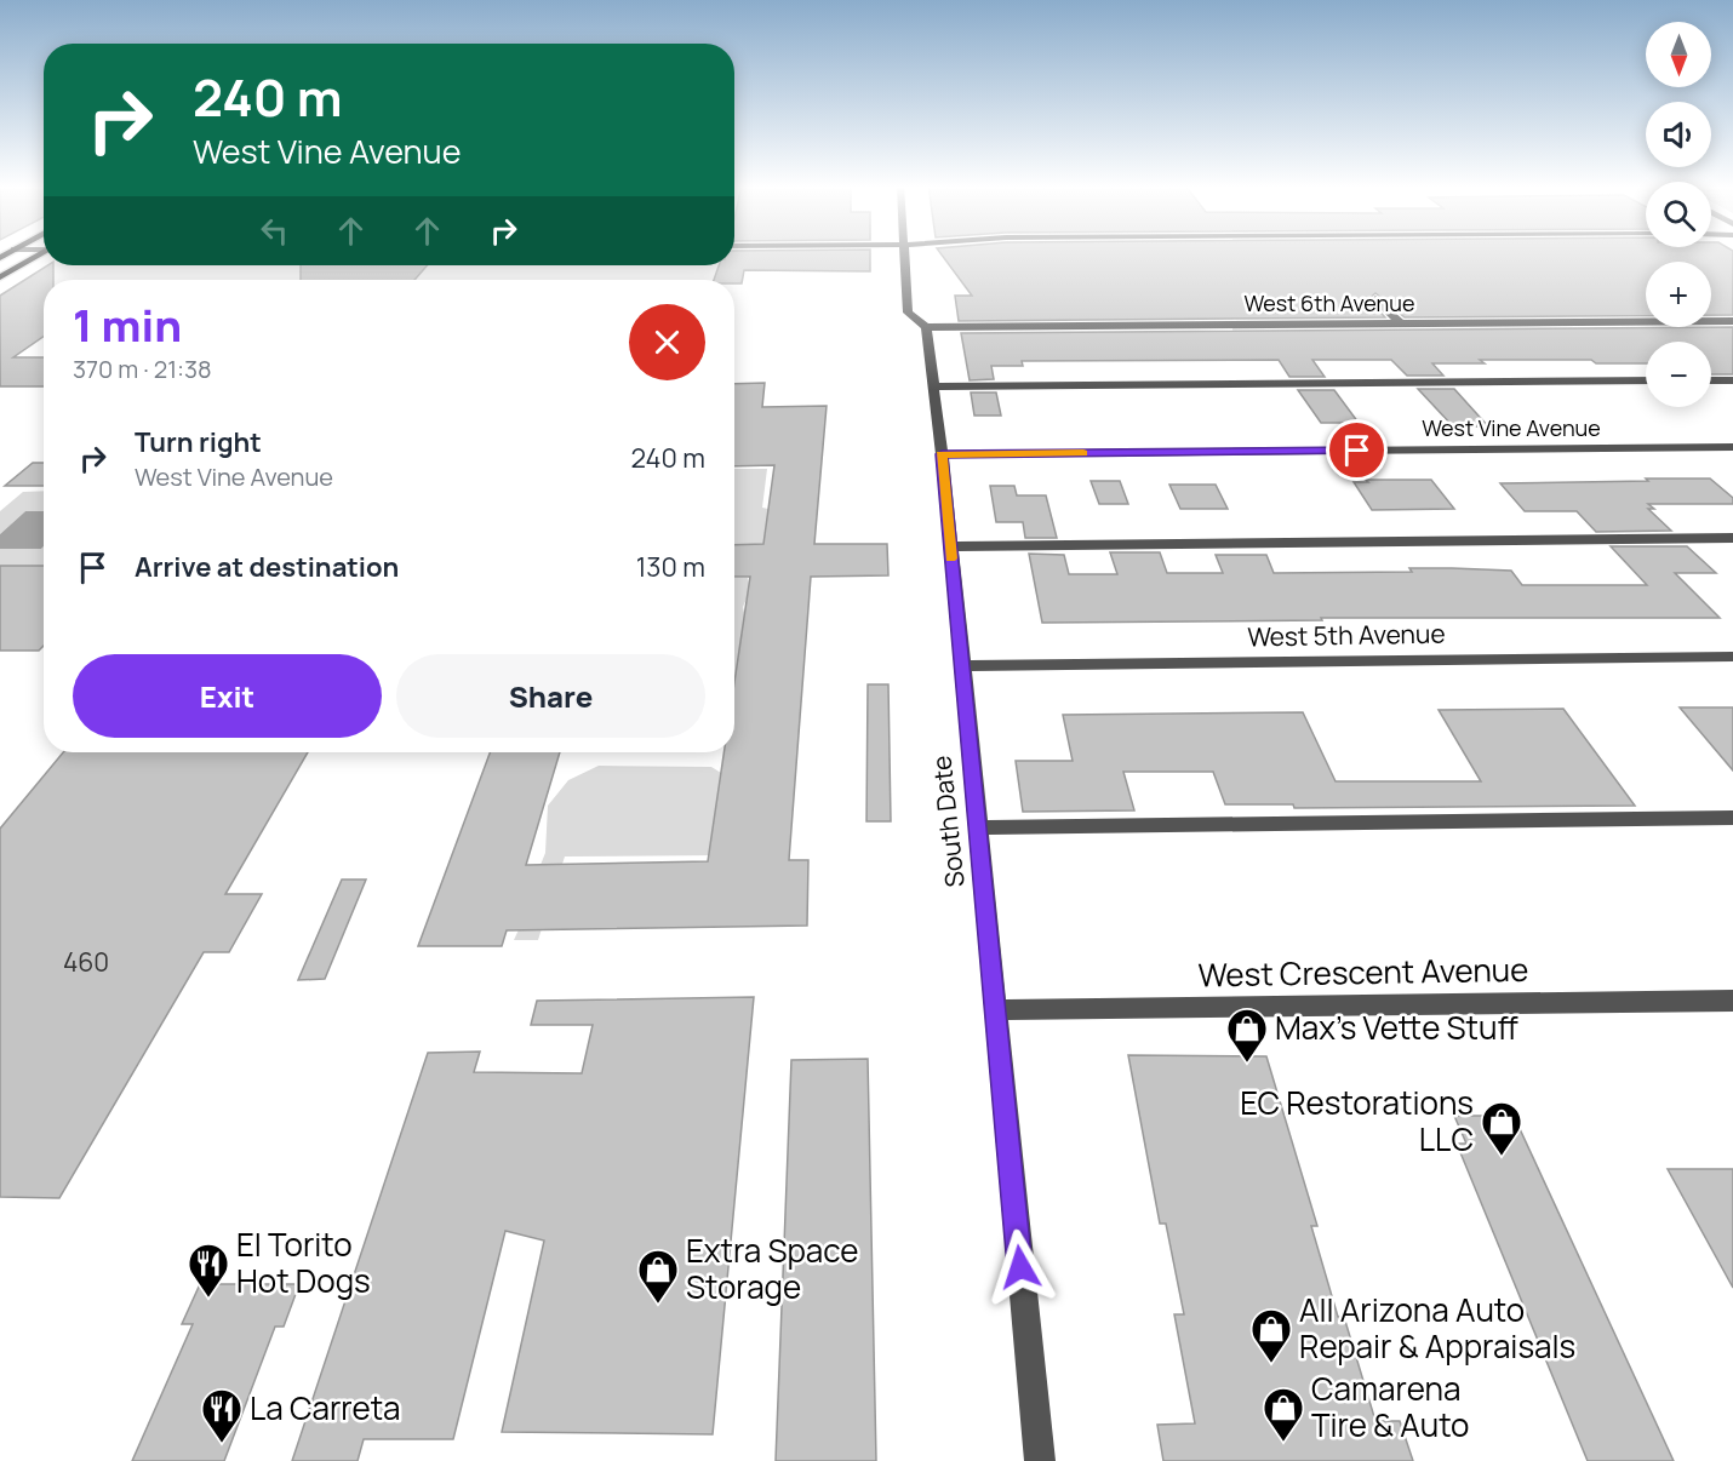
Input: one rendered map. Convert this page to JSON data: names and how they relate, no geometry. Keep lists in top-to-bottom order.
{
  "streets": {
    "street": [
      "West 6th Avenue",
      "West Vine Avenue",
      "West 5th Avenue",
      "South Date",
      "West Crescent Avenue"
    ]
  },
  "crossings": [
    ["West 6th Avenue", "South Date"],
    ["West Vine Avenue", "South Date"],
    ["West 5th Avenue", "South Date"],
    ["South Date", "West Crescent Avenue"]
  ],
  "places": {
    "shop": [
      "Max's Vette Stuff",
      "EC Restorations LLC",
      "Extra Space Storage",
      "All Arizona Auto Repair & Appraisals",
      "Camarena Tire & Auto"
    ],
    "restaurant": ["El Torito Hot Dogs", "La Carreta"]
  },
  "house_numbers": ["460"],
  "north": "bottom",
  "page": {
    "map_buttons": ["+", "−"],
    "turn": ["240 m", "West Vine Avenue"],
    "heading": ["1 min", "370 m · 21:38"],
    "list": [
      {
        "name": "Turn right",
        "note": "West Vine Avenue",
        "value": "240 m"
      },
      {
        "name": "Arrive at destination",
        "value": "130 m"
      }
    ],
    "buttons": ["Exit", "Share"]
  }
}
